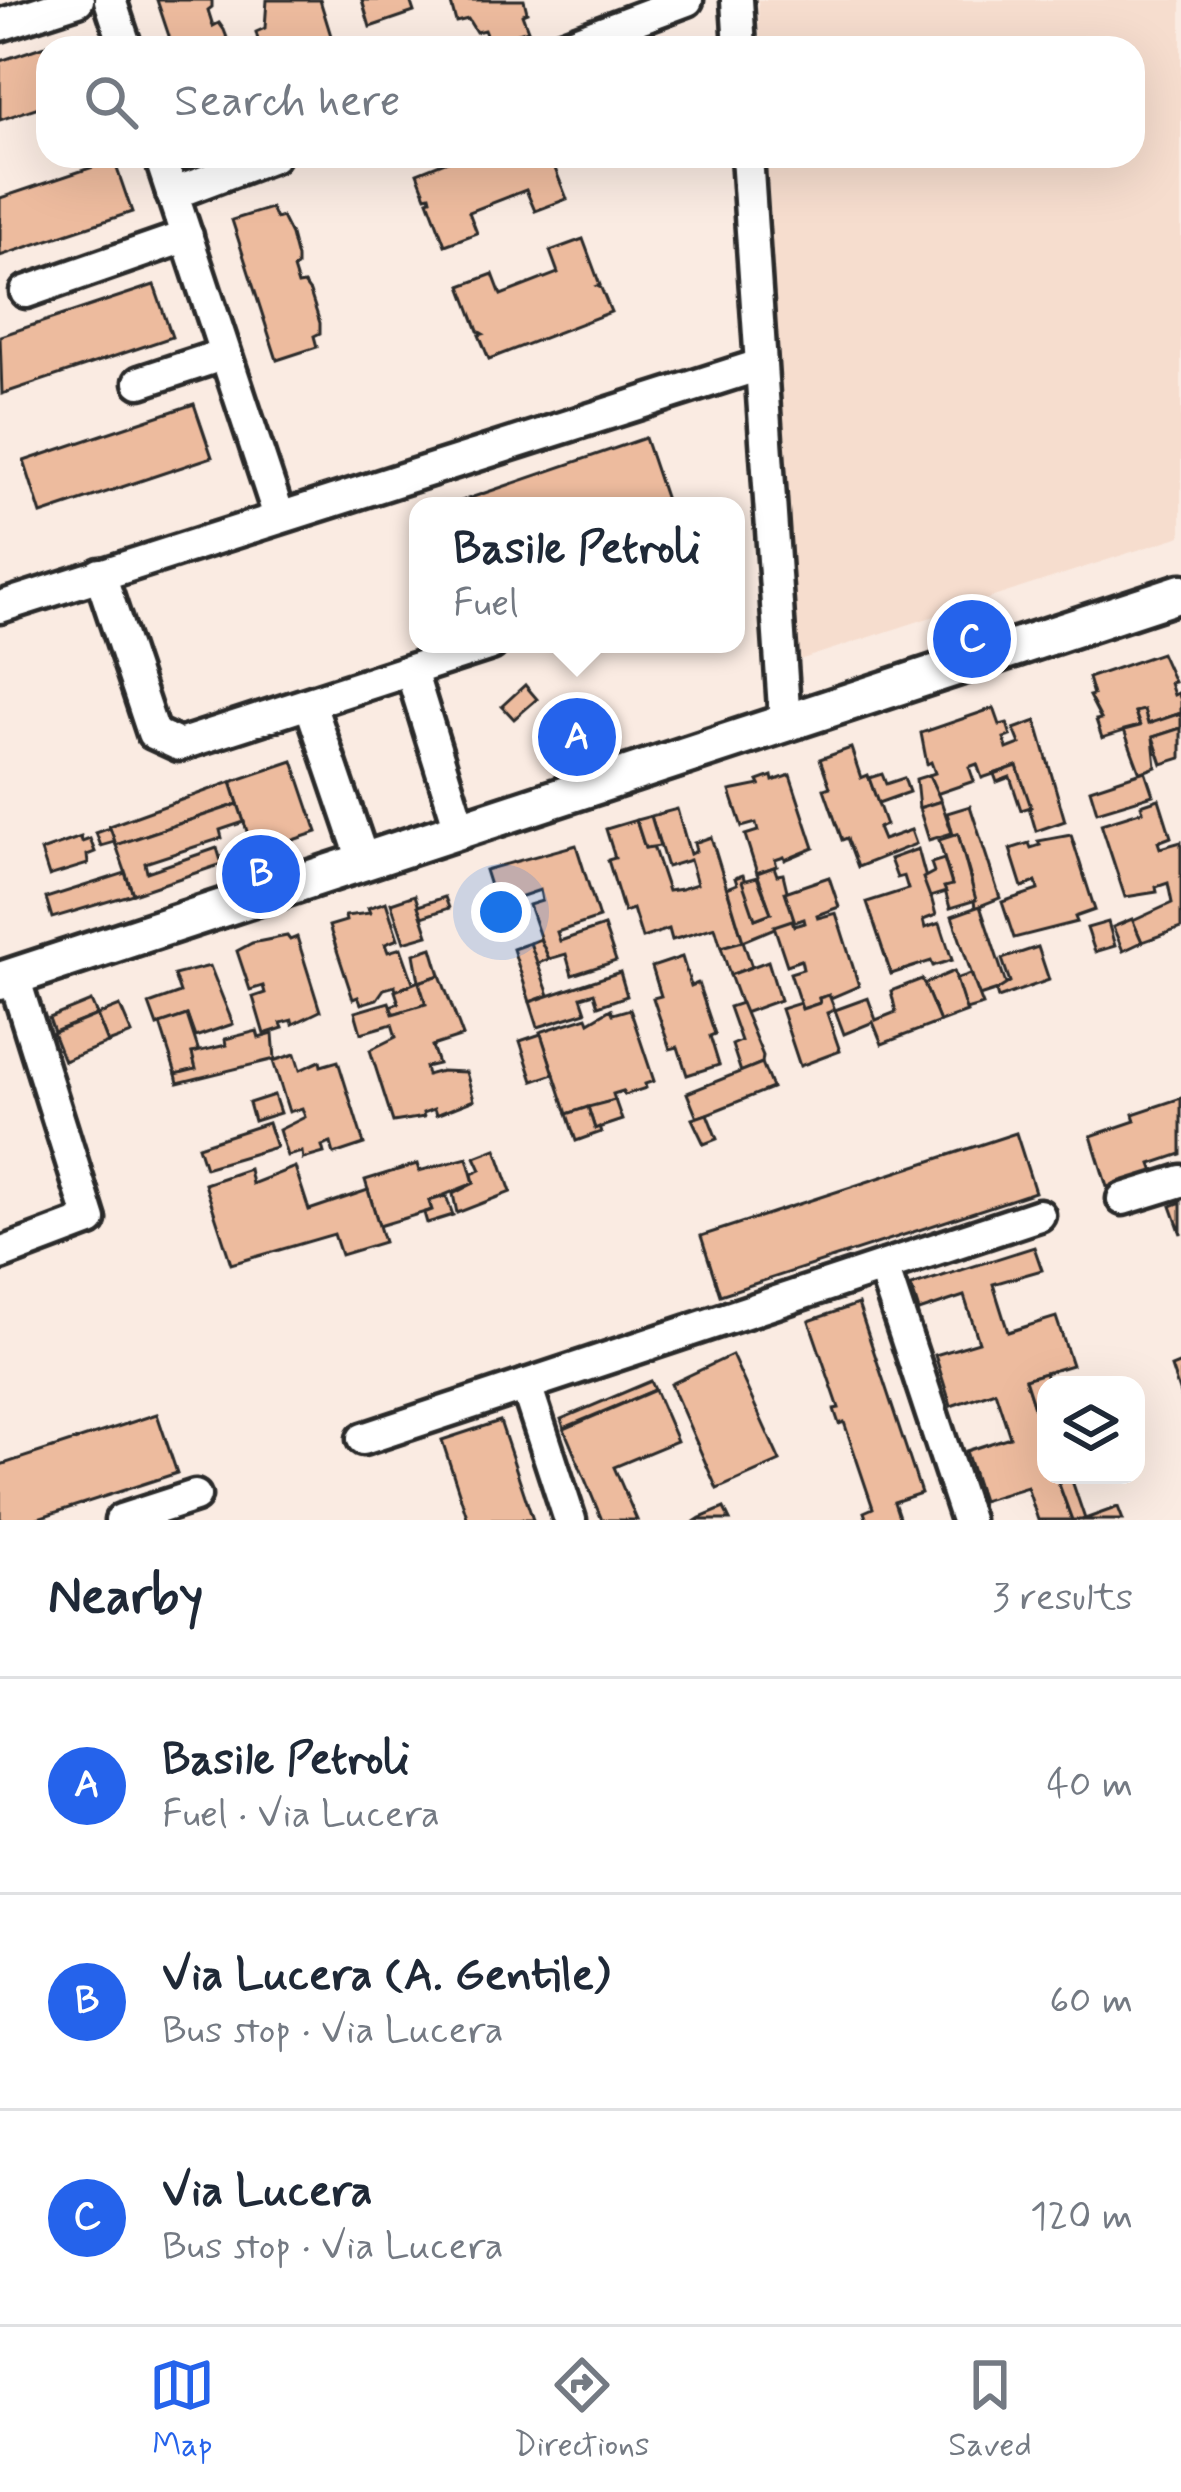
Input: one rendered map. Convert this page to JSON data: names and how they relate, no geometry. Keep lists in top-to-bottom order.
{
  "page": {
    "search": "Search here",
    "popup": ["Basile Petroli", "Fuel"],
    "pins": ["C", "A", "B"],
    "heading": ["Nearby", "3 results"],
    "list": [
      {
        "mark": "A",
        "name": "Basile Petroli",
        "note": "Fuel · Via Lucera",
        "value": "40 m"
      },
      {
        "mark": "B",
        "name": "Via Lucera (A. Gentile)",
        "note": "Bus stop · Via Lucera",
        "value": "60 m"
      },
      {
        "mark": "C",
        "name": "Via Lucera",
        "note": "Bus stop · Via Lucera",
        "value": "120 m"
      }
    ],
    "nav": ["Map", "Directions", "Saved"]
  }
}
